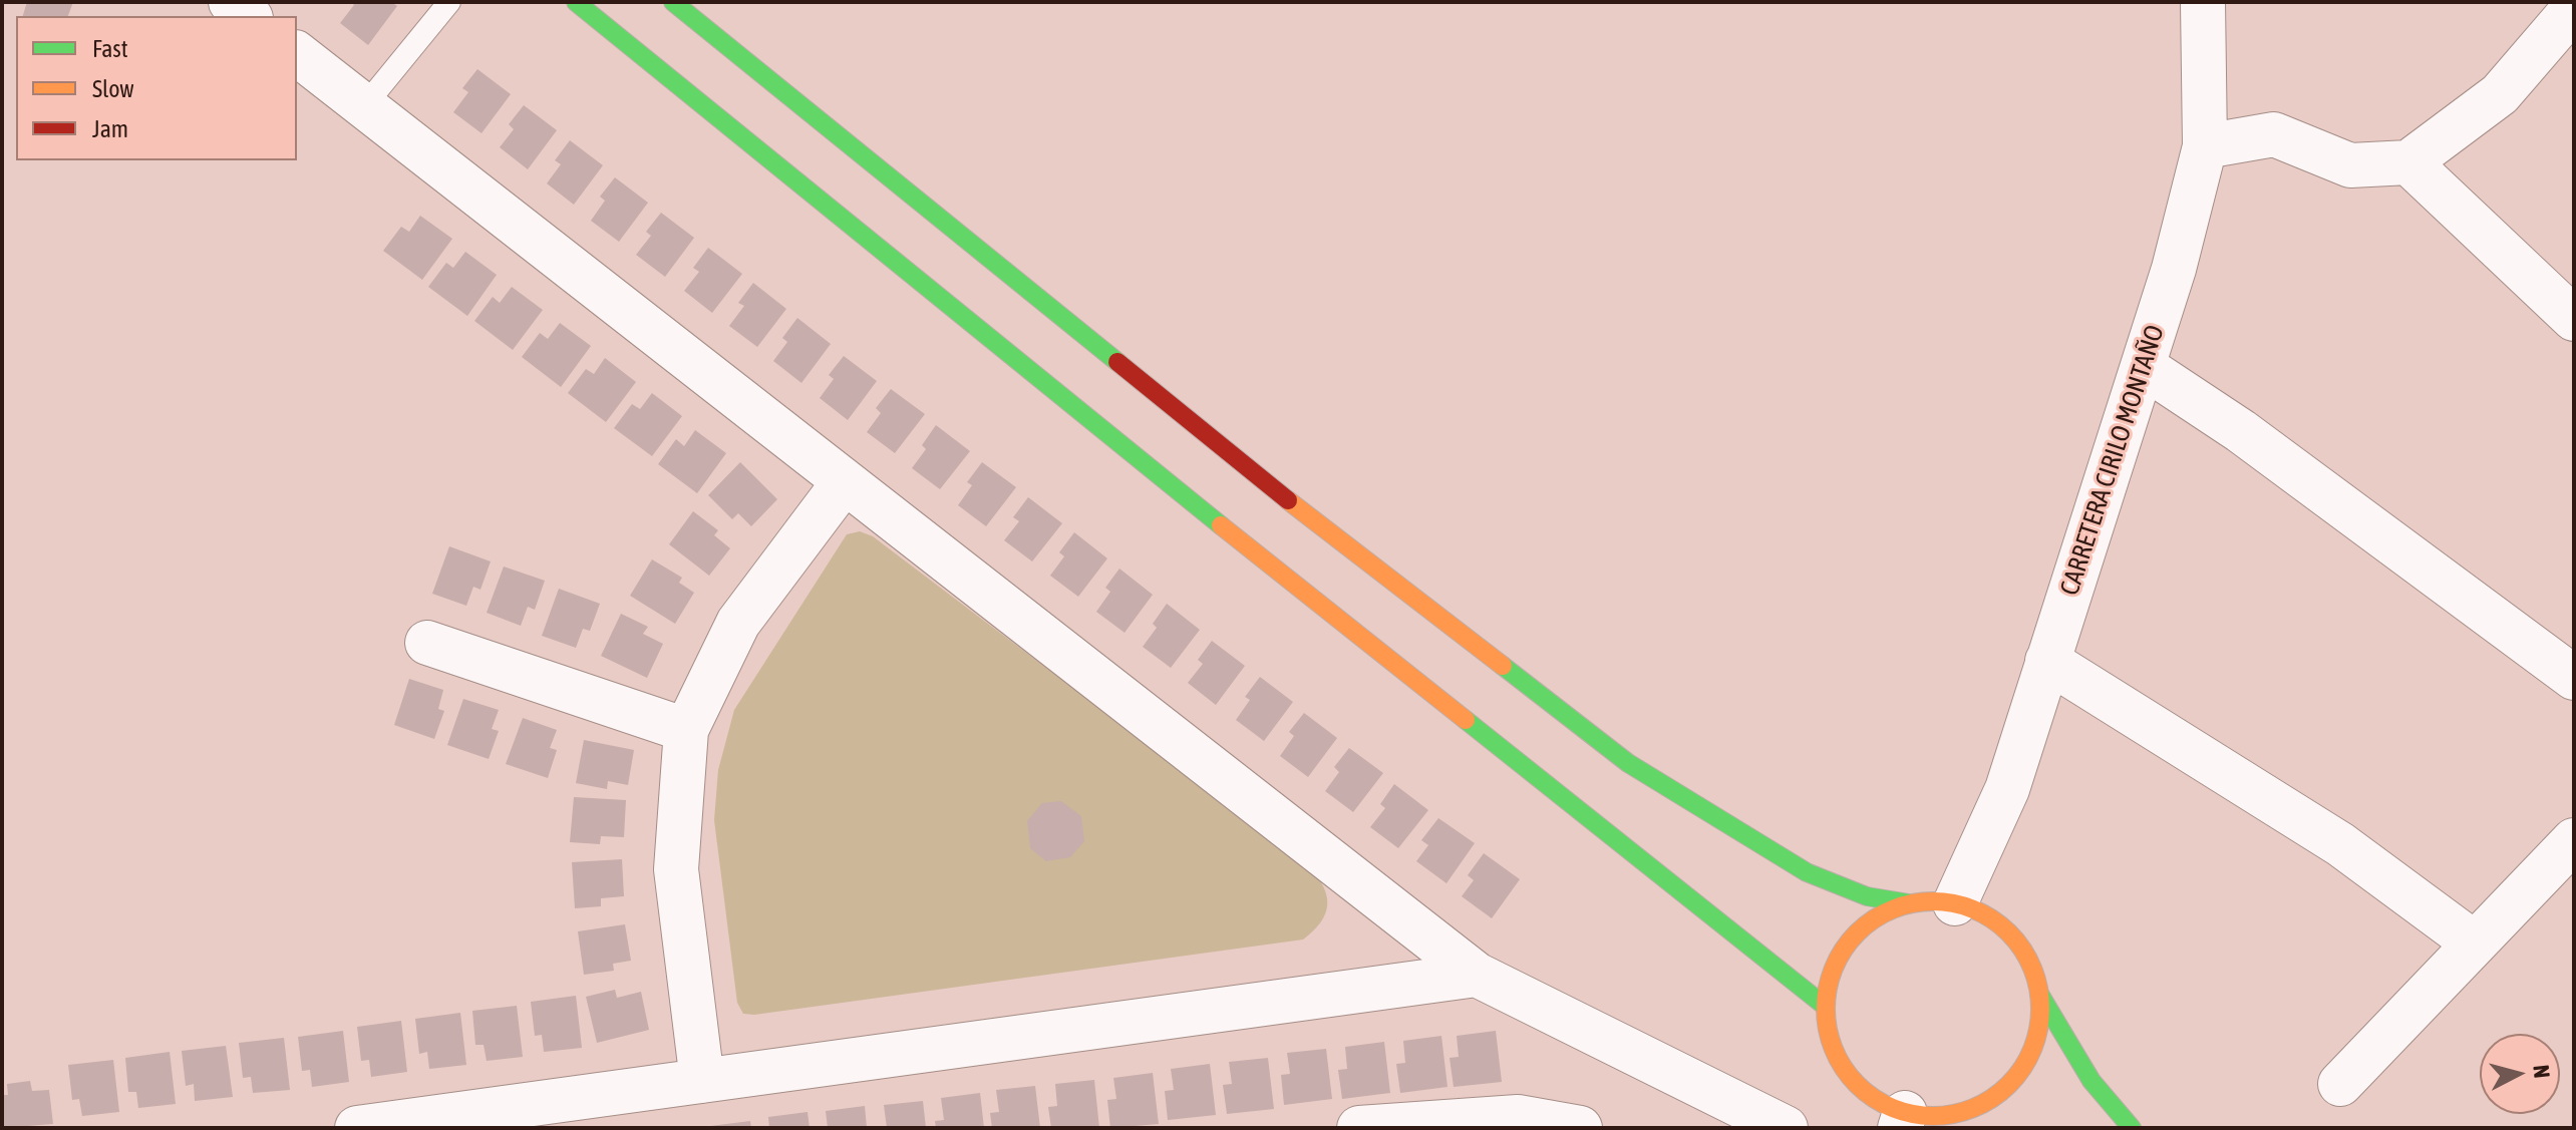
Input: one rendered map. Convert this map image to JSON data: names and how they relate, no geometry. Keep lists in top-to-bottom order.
{
  "streets": {
    "street": ["CARRETERA CIRILO MONTAÑO"]
  },
  "legend": ["Fast", "Slow", "Jam"],
  "north": "right"
}
